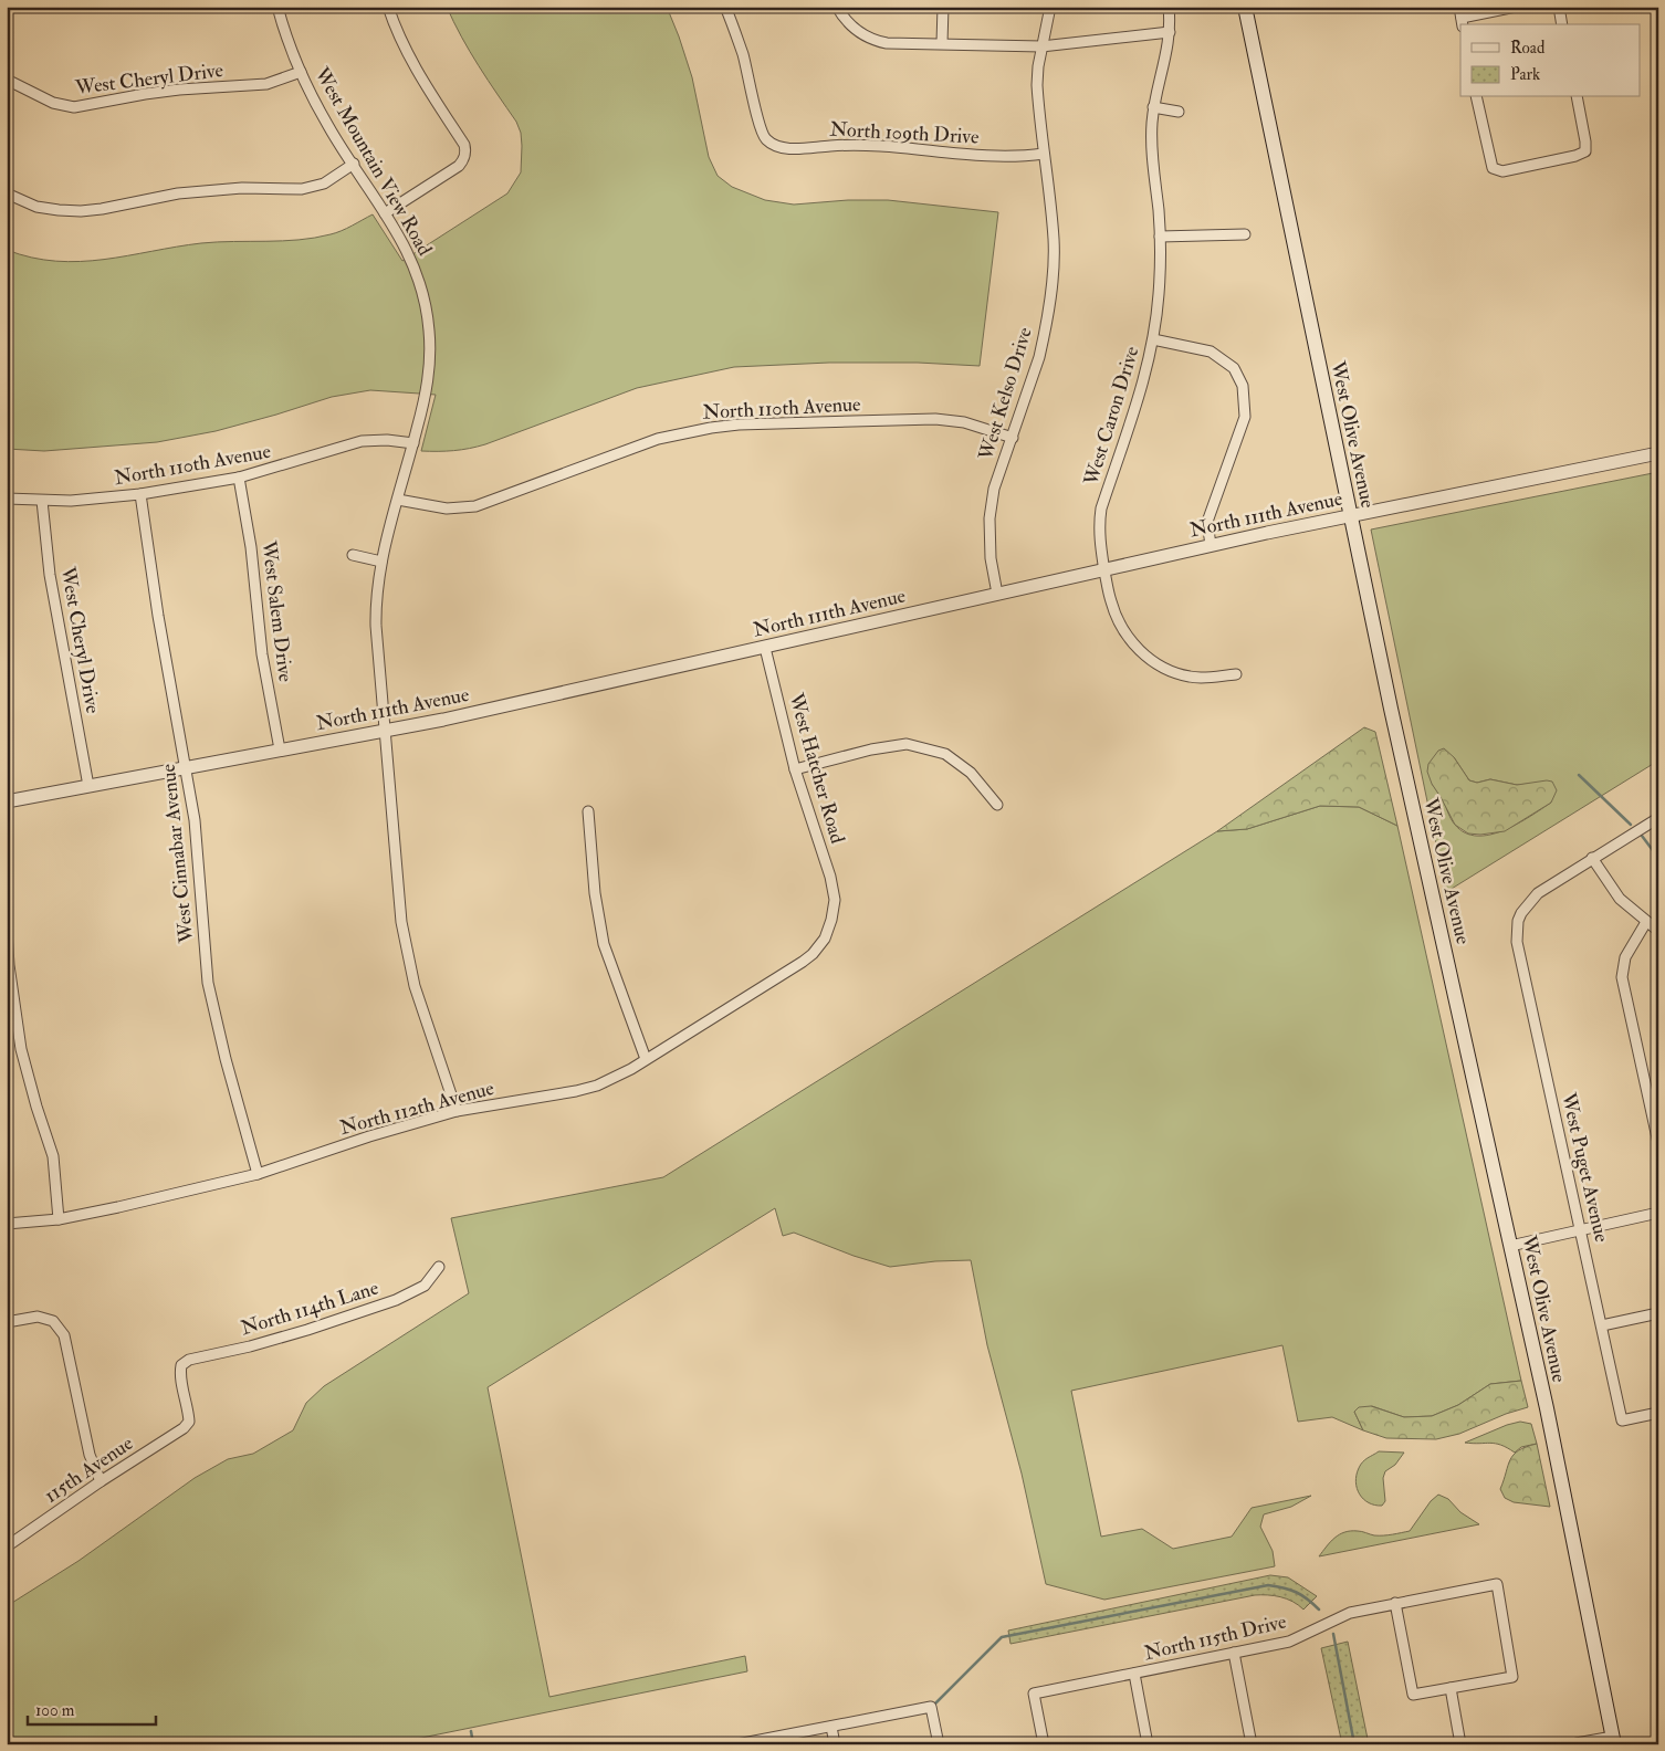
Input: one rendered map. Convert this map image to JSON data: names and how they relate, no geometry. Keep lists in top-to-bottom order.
{
  "streets": {
    "main road": ["West Olive Avenue"],
    "street": [
      "West Cheryl Drive",
      "North 109th Drive",
      "West Mountain View Road",
      "West Kelso Drive",
      "North 110th Avenue",
      "West Caron Drive",
      "North 111th Avenue",
      "West Salem Drive",
      "West Hatcher Road",
      "West Cinnabar Avenue",
      "North 112th Avenue",
      "West Puget Avenue",
      "North 114th Lane",
      "115th Avenue",
      "North 115th Drive"
    ]
  },
  "crossings": [
    ["West Cheryl Drive", "West Mountain View Road"],
    ["West Cheryl Drive", "North 110th Avenue"],
    ["West Cheryl Drive", "North 111th Avenue"],
    ["North 109th Drive", "West Kelso Drive"],
    ["West Mountain View Road", "North 110th Avenue"],
    ["West Mountain View Road", "North 111th Avenue"],
    ["West Mountain View Road", "North 112th Avenue"],
    ["West Kelso Drive", "North 110th Avenue"],
    ["West Kelso Drive", "North 111th Avenue"],
    ["North 110th Avenue", "West Salem Drive"],
    ["North 110th Avenue", "West Cinnabar Avenue"],
    ["West Caron Drive", "North 111th Avenue"],
    ["West Olive Avenue", "North 111th Avenue"],
    ["North 111th Avenue", "West Salem Drive"],
    ["North 111th Avenue", "West Hatcher Road"],
    ["North 111th Avenue", "West Cinnabar Avenue"],
    ["West Hatcher Road", "North 112th Avenue"],
    ["West Cinnabar Avenue", "North 112th Avenue"],
    ["North 114th Lane", "115th Avenue"]
  ],
  "legend": ["Road", "Park"],
  "scale_bar": "100 m"
}
